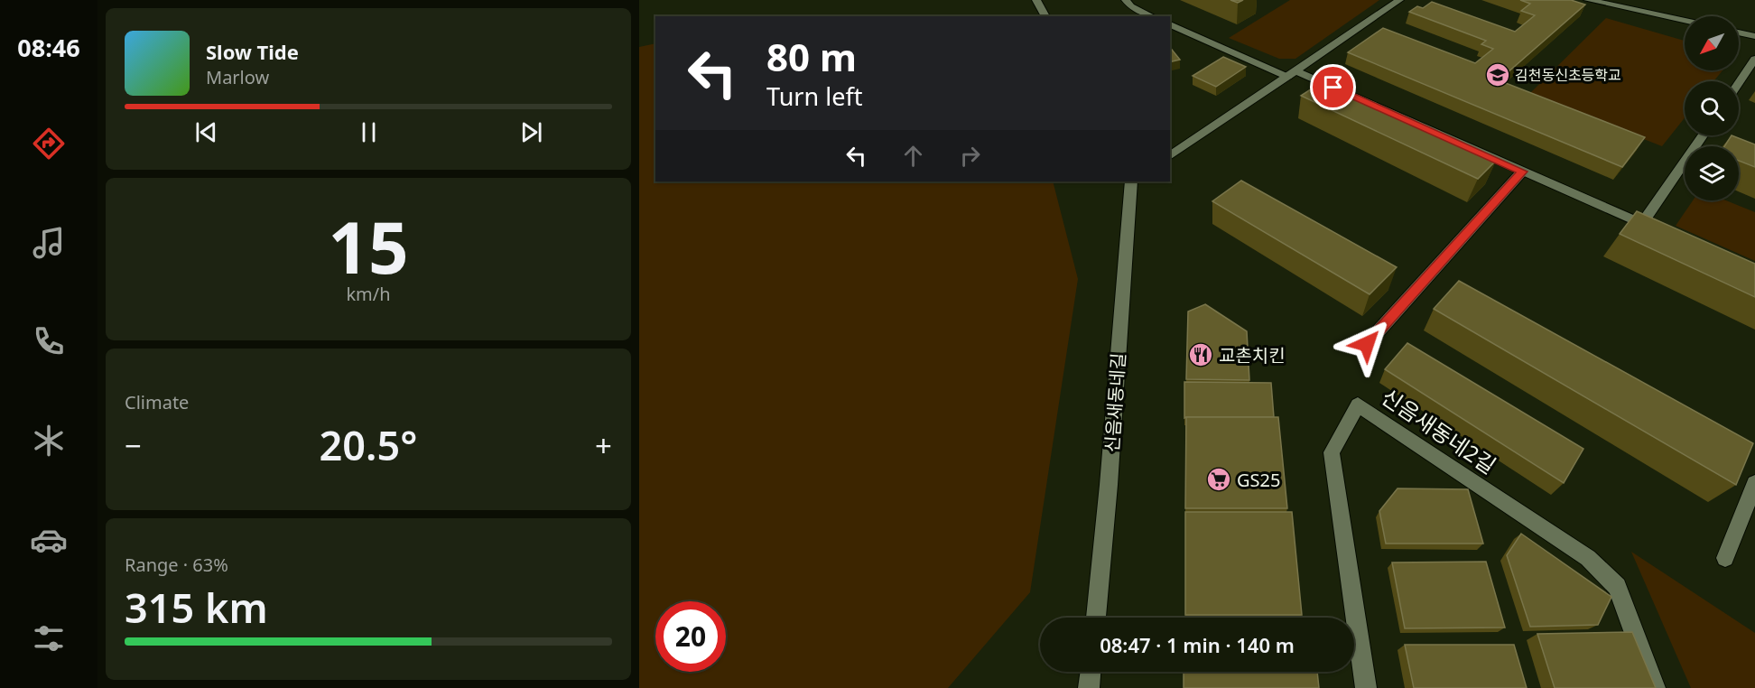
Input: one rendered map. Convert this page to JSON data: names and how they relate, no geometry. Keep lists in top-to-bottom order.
{
  "streets": {
    "street": ["신음새동네길", "신음새동네2길"]
  },
  "places": {
    "school or university": ["김천동신초등학교"],
    "restaurant": ["교촌치킨"],
    "supermarket": ["GS25"]
  },
  "north": "bottom left",
  "page": {
    "tabs": "08:46",
    "turn": ["80 m", "Turn left"],
    "song": ["Slow Tide", "Marlow"],
    "tile": [
      ["15", "km/h"],
      "Climate",
      ["Range · 63%", "315 km"]
    ],
    "heat": ["−", "20.5°", "+"],
    "limit": "20",
    "trip": "08:47 · 1 min · 140 m"
  }
}
